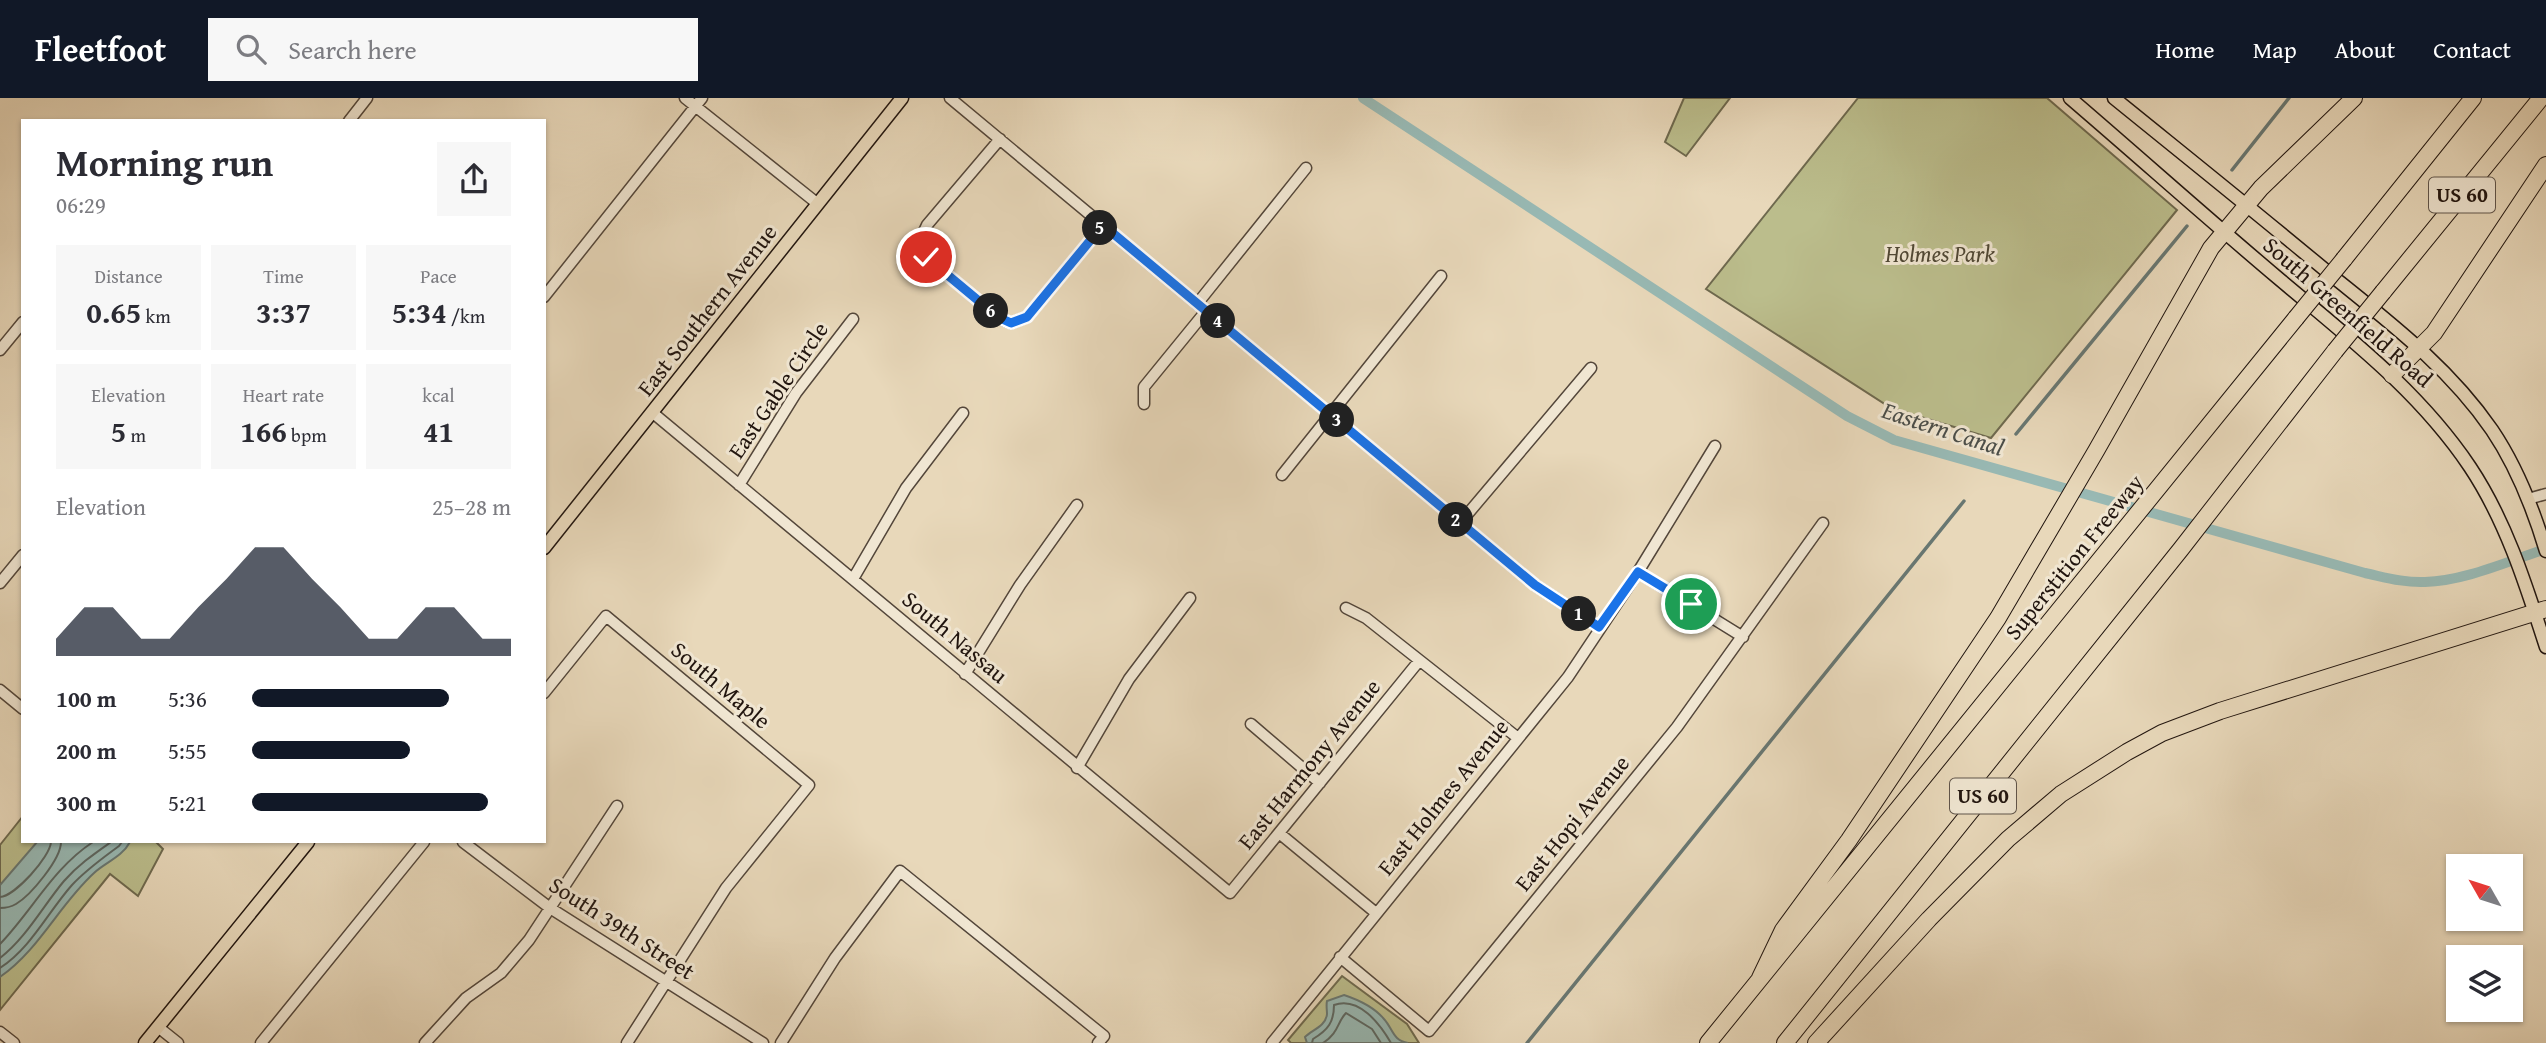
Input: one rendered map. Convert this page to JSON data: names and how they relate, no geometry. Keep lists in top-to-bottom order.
{
  "streets": {
    "highway": ["US 60", "Superstition Freeway"],
    "main road": ["East Southern Avenue", "South Greenfield Road"],
    "street": [
      "East Gable Circle",
      "South Nassau",
      "South Maple",
      "East Harmony Avenue",
      "East Holmes Avenue",
      "East Hopi Avenue",
      "South 39th Street"
    ]
  },
  "crossings": [
    ["East Southern Avenue", "South Nassau"],
    ["East Gable Circle", "South Nassau"],
    ["South Nassau", "East Harmony Avenue"],
    ["South Maple", "South 39th Street"],
    ["East Holmes Avenue", "East Hopi Avenue"]
  ],
  "water": ["Eastern Canal"],
  "parks": ["Holmes Park"],
  "north": "top left",
  "page": {
    "header": "Fleetfoot",
    "search": "Search here",
    "nav": [
      "Home",
      "Map",
      "About",
      "Contact"
    ],
    "heading": ["Morning run", "06:29"],
    "pins": [
      "5",
      "6",
      "4",
      "3",
      "2",
      "1"
    ],
    "stats": [
      ["Distance", "0.65 km"],
      ["Time", "3:37"],
      ["Pace", "5:34 /km"],
      ["Elevation", "5 m"],
      ["Heart rate", "166 bpm"],
      ["kcal", "41"]
    ],
    "chart": ["Elevation", "25–28 m"],
    "list": [
      {
        "name": "100 m",
        "note": "5:36"
      },
      {
        "name": "200 m",
        "note": "5:55"
      },
      {
        "name": "300 m",
        "note": "5:21"
      }
    ]
  }
}
